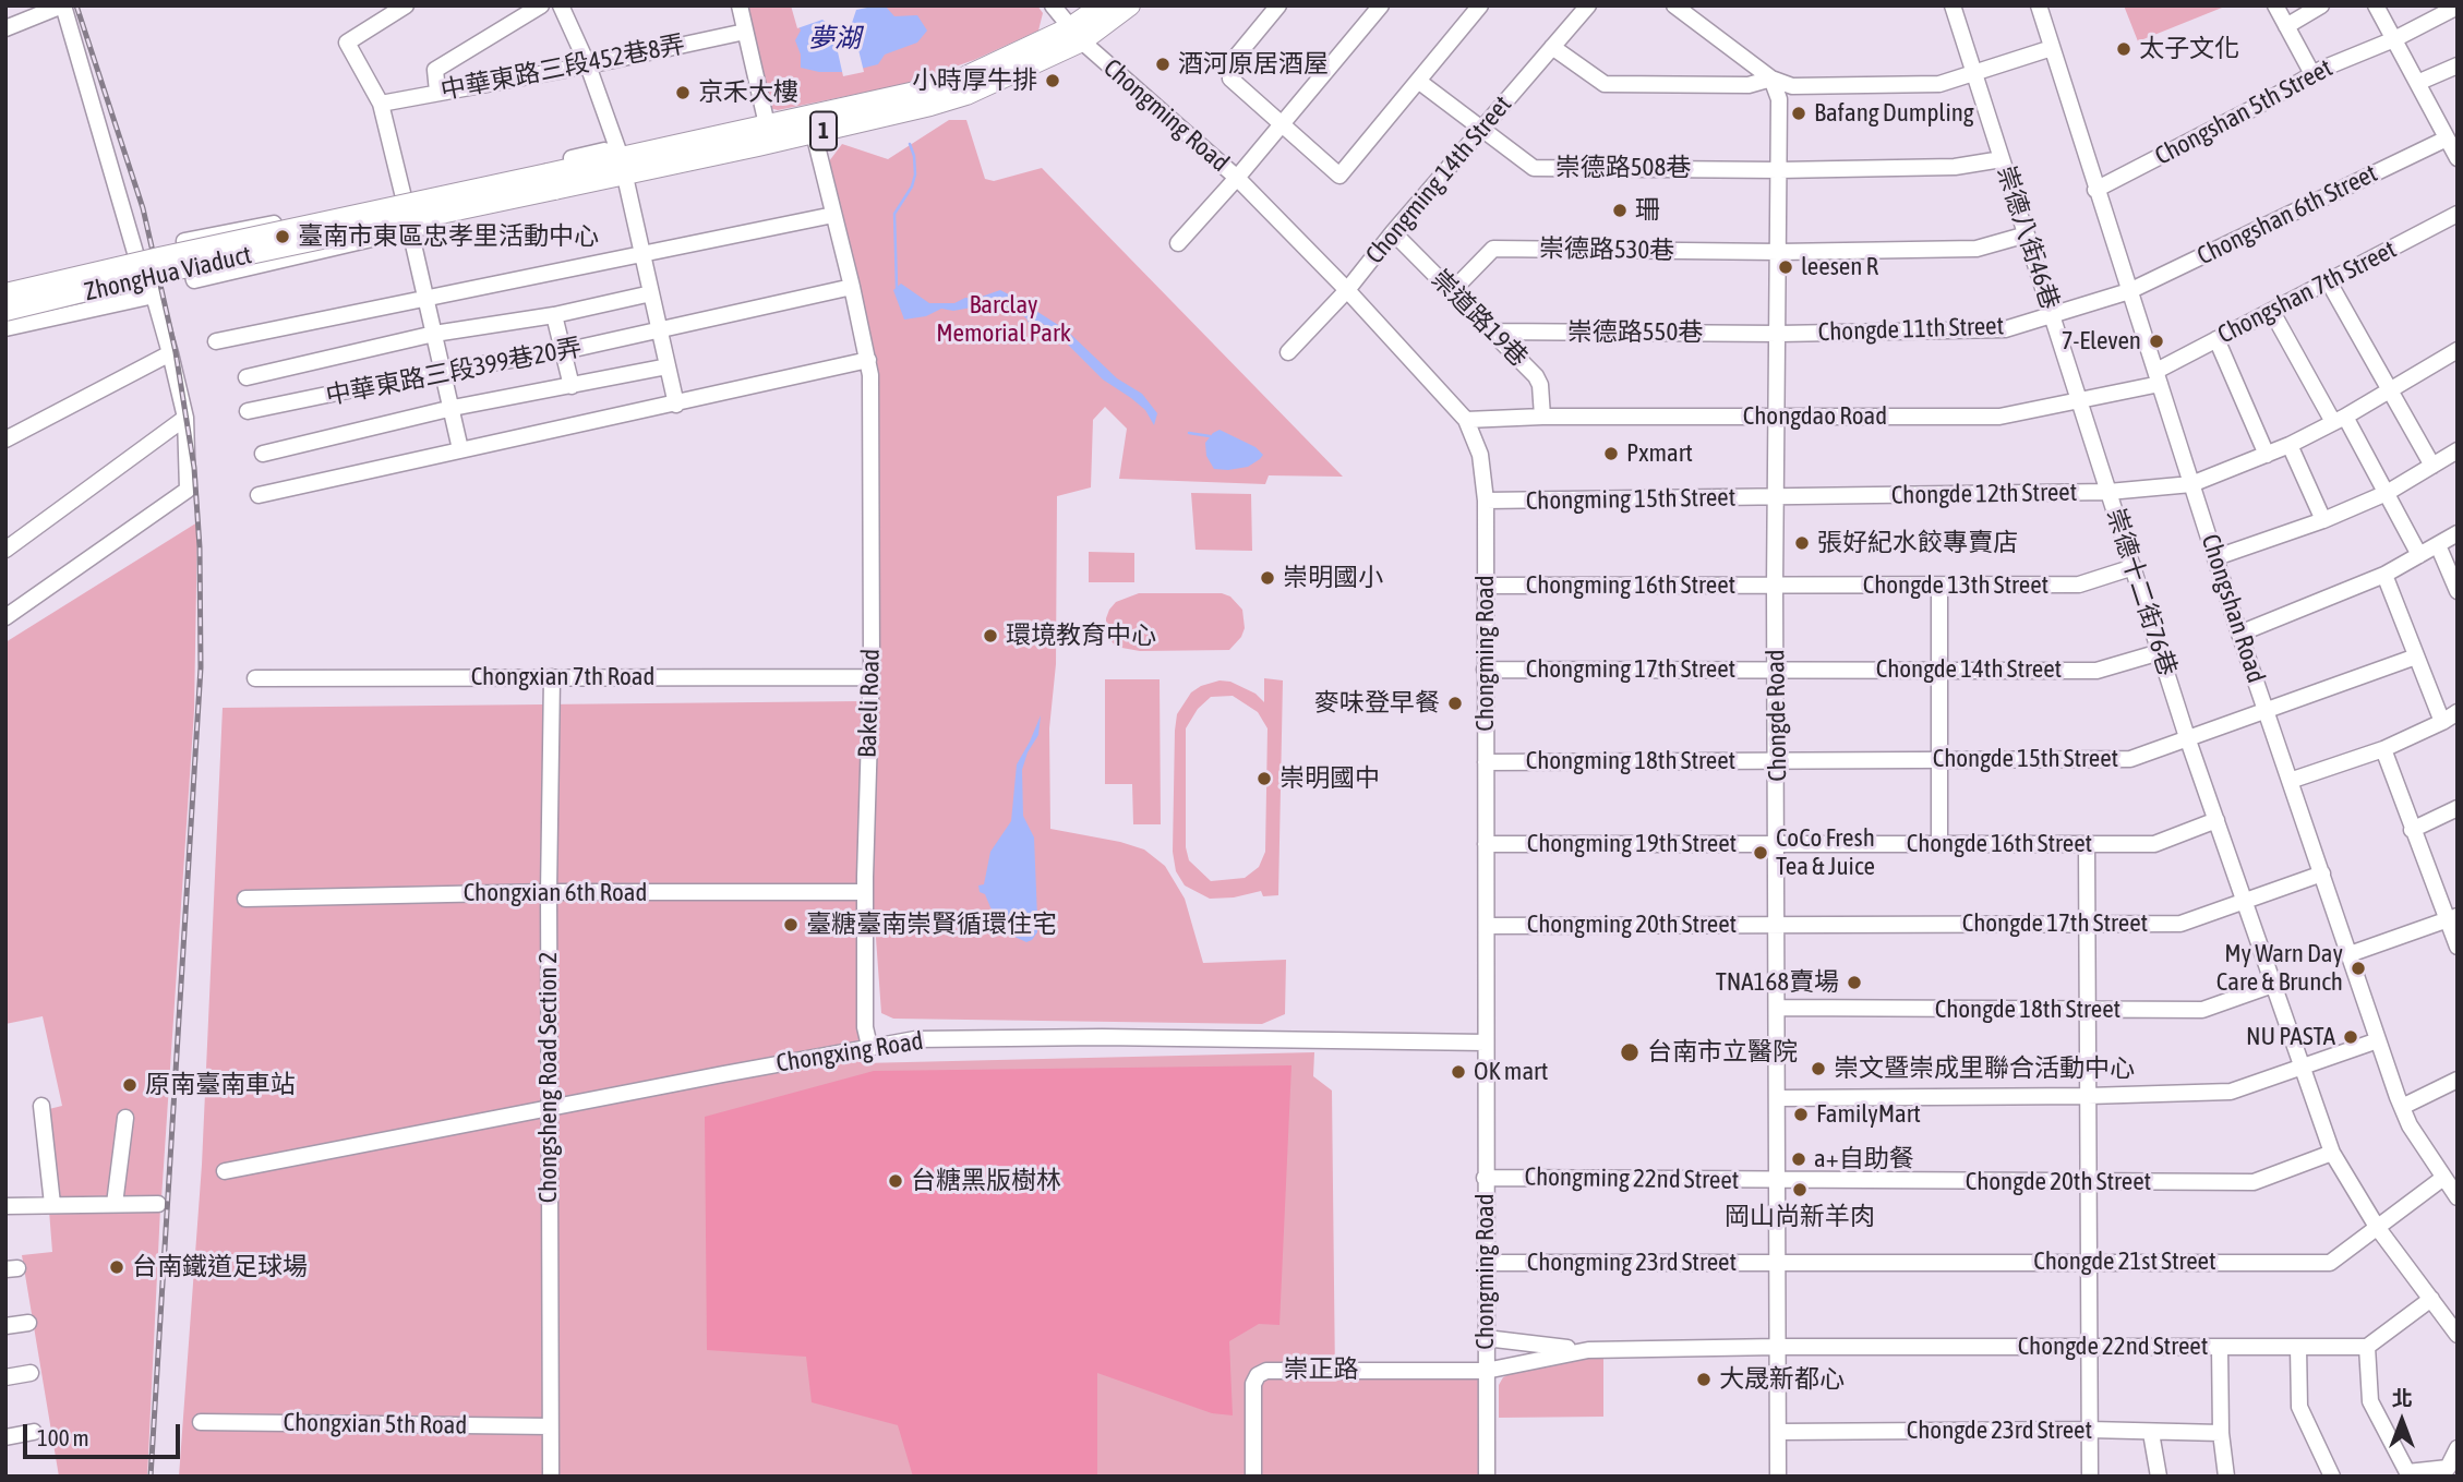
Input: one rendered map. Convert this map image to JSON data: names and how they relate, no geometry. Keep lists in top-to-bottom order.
{
  "streets": {
    "main road": ["1", "ZhongHua Viaduct"],
    "street": [
      "中華東路三段452巷8弄",
      "Chongshan 5th Street",
      "Chongming Road",
      "崇德路508巷",
      "Chongming 14th Street",
      "Chongshan 6th Street",
      "崇德八街46巷",
      "崇德路530巷",
      "Chongshan 7th Street",
      "崇道路19巷",
      "Chongde 11th Street",
      "崇德路550巷",
      "中華東路三段399巷20弄",
      "Chongdao Road",
      "Chongde 12th Street",
      "Chongming 15th Street",
      "Chongming 16th Street",
      "Chongde 13th Street",
      "崇德十二街76巷",
      "Chongshan Road",
      "Chongming 17th Street",
      "Chongde 14th Street",
      "Chongxian 7th Road",
      "Bakeli Road",
      "Chongde Road",
      "Chongde 15th Street",
      "Chongming 18th Street",
      "Chongming 19th Street",
      "Chongde 16th Street",
      "Chongxian 6th Road",
      "Chongde 17th Street",
      "Chongming 20th Street",
      "Chongde 18th Street",
      "Chongxing Road",
      "Chongsheng Road Section 2",
      "Chongming 22nd Street",
      "Chongde 20th Street",
      "Chongde 21st Street",
      "Chongming 23rd Street",
      "Chongde 22nd Street",
      "崇正路",
      "Chongxian 5th Road",
      "Chongde 23rd Street"
    ]
  },
  "crossings": [
    ["Chongshan 5th Street", "Chongshan Road"],
    ["Chongming Road", "1"],
    ["Chongming Road", "Chongming 14th Street"],
    ["Chongming Road", "Chongdao Road"],
    ["Chongming Road", "Chongming 15th Street"],
    ["Chongming Road", "Chongming 16th Street"],
    ["Chongming Road", "Chongming 17th Street"],
    ["Chongming Road", "Chongming 18th Street"],
    ["Chongming Road", "Chongming 19th Street"],
    ["Chongming Road", "Chongming 20th Street"],
    ["Chongming Road", "Chongxing Road"],
    ["Chongming Road", "Chongming 22nd Street"],
    ["Chongming Road", "Chongming 23rd Street"],
    ["Chongming Road", "崇正路"],
    ["1", "ZhongHua Viaduct"],
    ["1", "Bakeli Road"],
    ["崇德路508巷", "Chongming 14th Street"],
    ["崇德路508巷", "崇德八街46巷"],
    ["崇德路508巷", "Chongde Road"],
    ["Chongming 14th Street", "崇道路19巷"],
    ["Chongshan 6th Street", "Chongde 11th Street"],
    ["Chongshan 6th Street", "Chongshan Road"],
    ["崇德八街46巷", "崇德路530巷"],
    ["崇德八街46巷", "Chongde 11th Street"],
    ["崇德八街46巷", "Chongdao Road"],
    ["崇德八街46巷", "崇德十二街76巷"],
    ["崇德路530巷", "崇道路19巷"],
    ["崇德路530巷", "Chongde Road"],
    ["Chongshan 7th Street", "Chongdao Road"],
    ["Chongshan 7th Street", "Chongshan Road"],
    ["崇道路19巷", "崇德路550巷"],
    ["崇道路19巷", "Chongdao Road"],
    ["Chongde 11th Street", "崇德路550巷"],
    ["Chongde 11th Street", "Chongshan Road"],
    ["Chongde 11th Street", "Chongde Road"],
    ["崇德路550巷", "Chongde Road"],
    ["中華東路三段399巷20弄", "Bakeli Road"],
    ["Chongdao Road", "崇德十二街76巷"],
    ["Chongdao Road", "Chongshan Road"],
    ["Chongdao Road", "Chongde Road"],
    ["Chongde 12th Street", "Chongming 15th Street"],
    ["Chongde 12th Street", "崇德十二街76巷"],
    ["Chongde 12th Street", "Chongshan Road"],
    ["Chongde 12th Street", "Chongde Road"],
    ["Chongming 15th Street", "Chongde Road"],
    ["Chongming 16th Street", "Chongde 13th Street"],
    ["Chongming 16th Street", "Chongde Road"],
    ["Chongde 13th Street", "崇德十二街76巷"],
    ["Chongde 13th Street", "Chongde Road"],
    ["崇德十二街76巷", "Chongde 14th Street"],
    ["崇德十二街76巷", "Chongde 15th Street"],
    ["崇德十二街76巷", "Chongde 16th Street"],
    ["崇德十二街76巷", "Chongde 17th Street"],
    ["崇德十二街76巷", "Chongde 18th Street"],
    ["崇德十二街76巷", "Chongde 20th Street"],
    ["崇德十二街76巷", "Chongde 21st Street"],
    ["Chongshan Road", "Chongde 15th Street"],
    ["Chongshan Road", "Chongde 17th Street"],
    ["Chongshan Road", "Chongde 21st Street"],
    ["Chongming 17th Street", "Chongde 14th Street"],
    ["Chongming 17th Street", "Chongde Road"],
    ["Chongde 14th Street", "Chongde Road"],
    ["Chongxian 7th Road", "Bakeli Road"],
    ["Chongxian 7th Road", "Chongsheng Road Section 2"],
    ["Bakeli Road", "Chongxian 6th Road"],
    ["Bakeli Road", "Chongxing Road"],
    ["Chongde Road", "Chongde 15th Street"],
    ["Chongde Road", "Chongming 18th Street"],
    ["Chongde Road", "Chongming 19th Street"],
    ["Chongde Road", "Chongde 16th Street"],
    ["Chongde Road", "Chongde 17th Street"],
    ["Chongde Road", "Chongming 20th Street"],
    ["Chongde Road", "Chongde 18th Street"],
    ["Chongde Road", "Chongming 22nd Street"],
    ["Chongde Road", "Chongde 20th Street"],
    ["Chongde Road", "Chongde 21st Street"],
    ["Chongde Road", "Chongming 23rd Street"],
    ["Chongde Road", "Chongde 22nd Street"],
    ["Chongde Road", "Chongde 23rd Street"],
    ["Chongde 15th Street", "Chongming 18th Street"],
    ["Chongming 19th Street", "Chongde 16th Street"],
    ["Chongxian 6th Road", "Chongsheng Road Section 2"],
    ["Chongde 17th Street", "Chongming 20th Street"],
    ["Chongxing Road", "Chongsheng Road Section 2"],
    ["Chongsheng Road Section 2", "Chongxian 5th Road"],
    ["Chongming 22nd Street", "Chongde 20th Street"],
    ["Chongde 21st Street", "Chongming 23rd Street"],
    ["Chongde 22nd Street", "崇正路"]
  ],
  "water": ["夢湖"],
  "parks": ["Barclay Memorial Park"],
  "places": [
    "太子文化",
    "酒河原居酒屋",
    "小時厚牛排",
    "京禾大樓",
    "Bafang Dumpling",
    "珊",
    "臺南市東區忠孝里活動中心",
    "leesen R",
    "7-Eleven",
    "Pxmart",
    "張好紀水餃專賣店",
    "崇明國小",
    "環境教育中心",
    "麥味登早餐",
    "崇明國中",
    "CoCo Fresh Tea & Juice",
    "臺糖臺南崇賢循環住宅",
    "My Warn Day Care & Brunch",
    "TNA168賣場",
    "NU PASTA",
    "台南市立醫院",
    "崇文暨崇成里聯合活動中心",
    "OK mart",
    "原南臺南車站",
    "FamilyMart",
    "a+自助餐",
    "台糖黑版樹林",
    "岡山尚新羊肉",
    "台南鐵道足球場",
    "大晟新都心"
  ],
  "scale_bar": "100 m",
  "north": "top"
}
